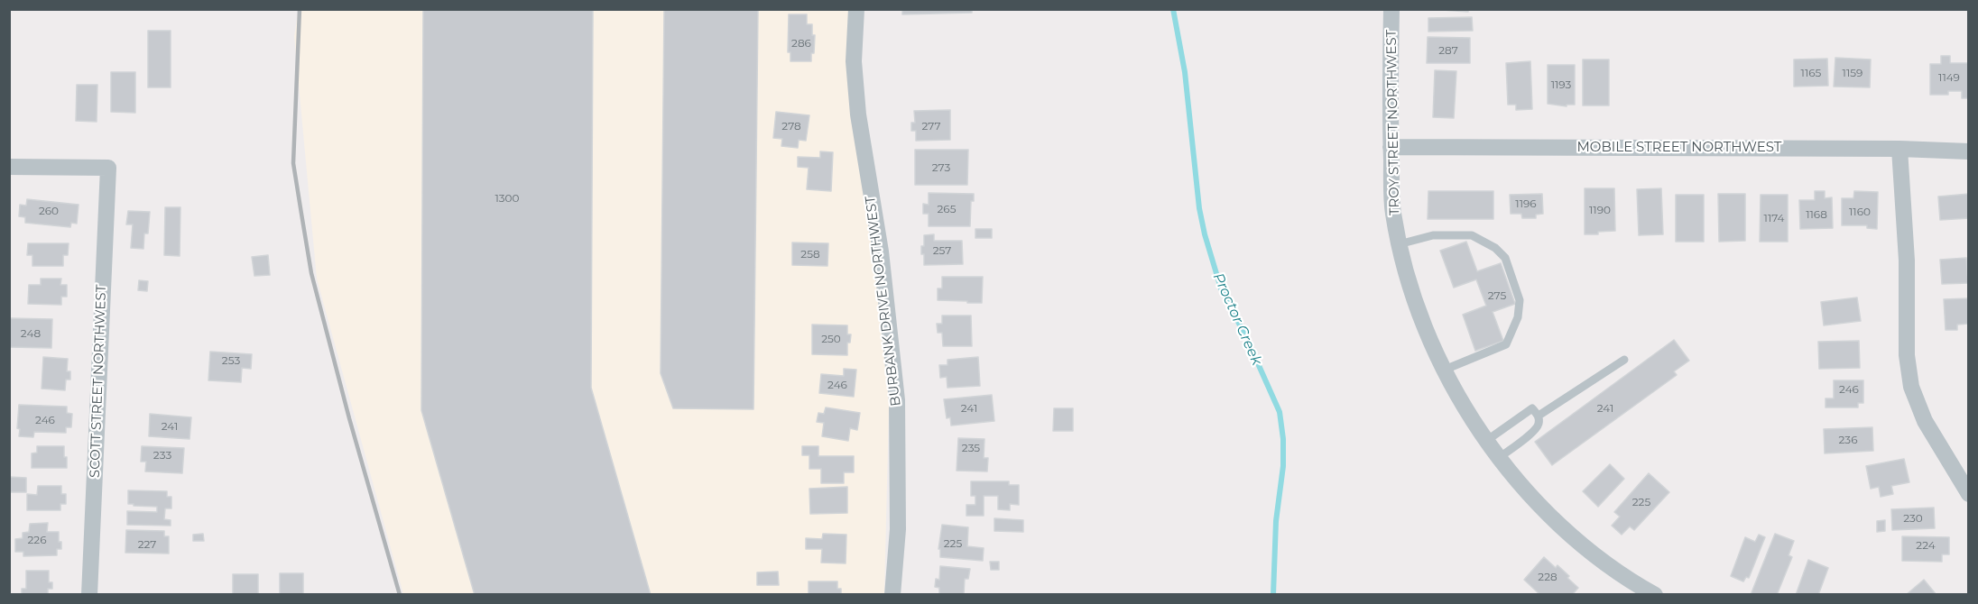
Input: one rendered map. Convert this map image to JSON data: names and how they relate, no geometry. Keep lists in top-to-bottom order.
{
  "streets": {
    "street": [
      "TROY STREET NORTHWEST",
      "MOBILE STREET NORTHWEST",
      "BURBANK DRIVE NORTHWEST",
      "SCOTT STREET NORTHWEST"
    ]
  },
  "crossings": [
    ["TROY STREET NORTHWEST", "MOBILE STREET NORTHWEST"]
  ],
  "water": ["Proctor Creek"],
  "house_numbers": [
    "286",
    "287",
    "1165",
    "1159",
    "1149",
    "1193",
    "278",
    "277",
    "273",
    "1300",
    "1196",
    "265",
    "1190",
    "260",
    "1160",
    "1168",
    "1174",
    "257",
    "258",
    "275",
    "248",
    "250",
    "253",
    "246",
    "246",
    "241",
    "241",
    "246",
    "241",
    "236",
    "235",
    "233",
    "225",
    "230",
    "226",
    "225",
    "227",
    "224",
    "228"
  ]
}
